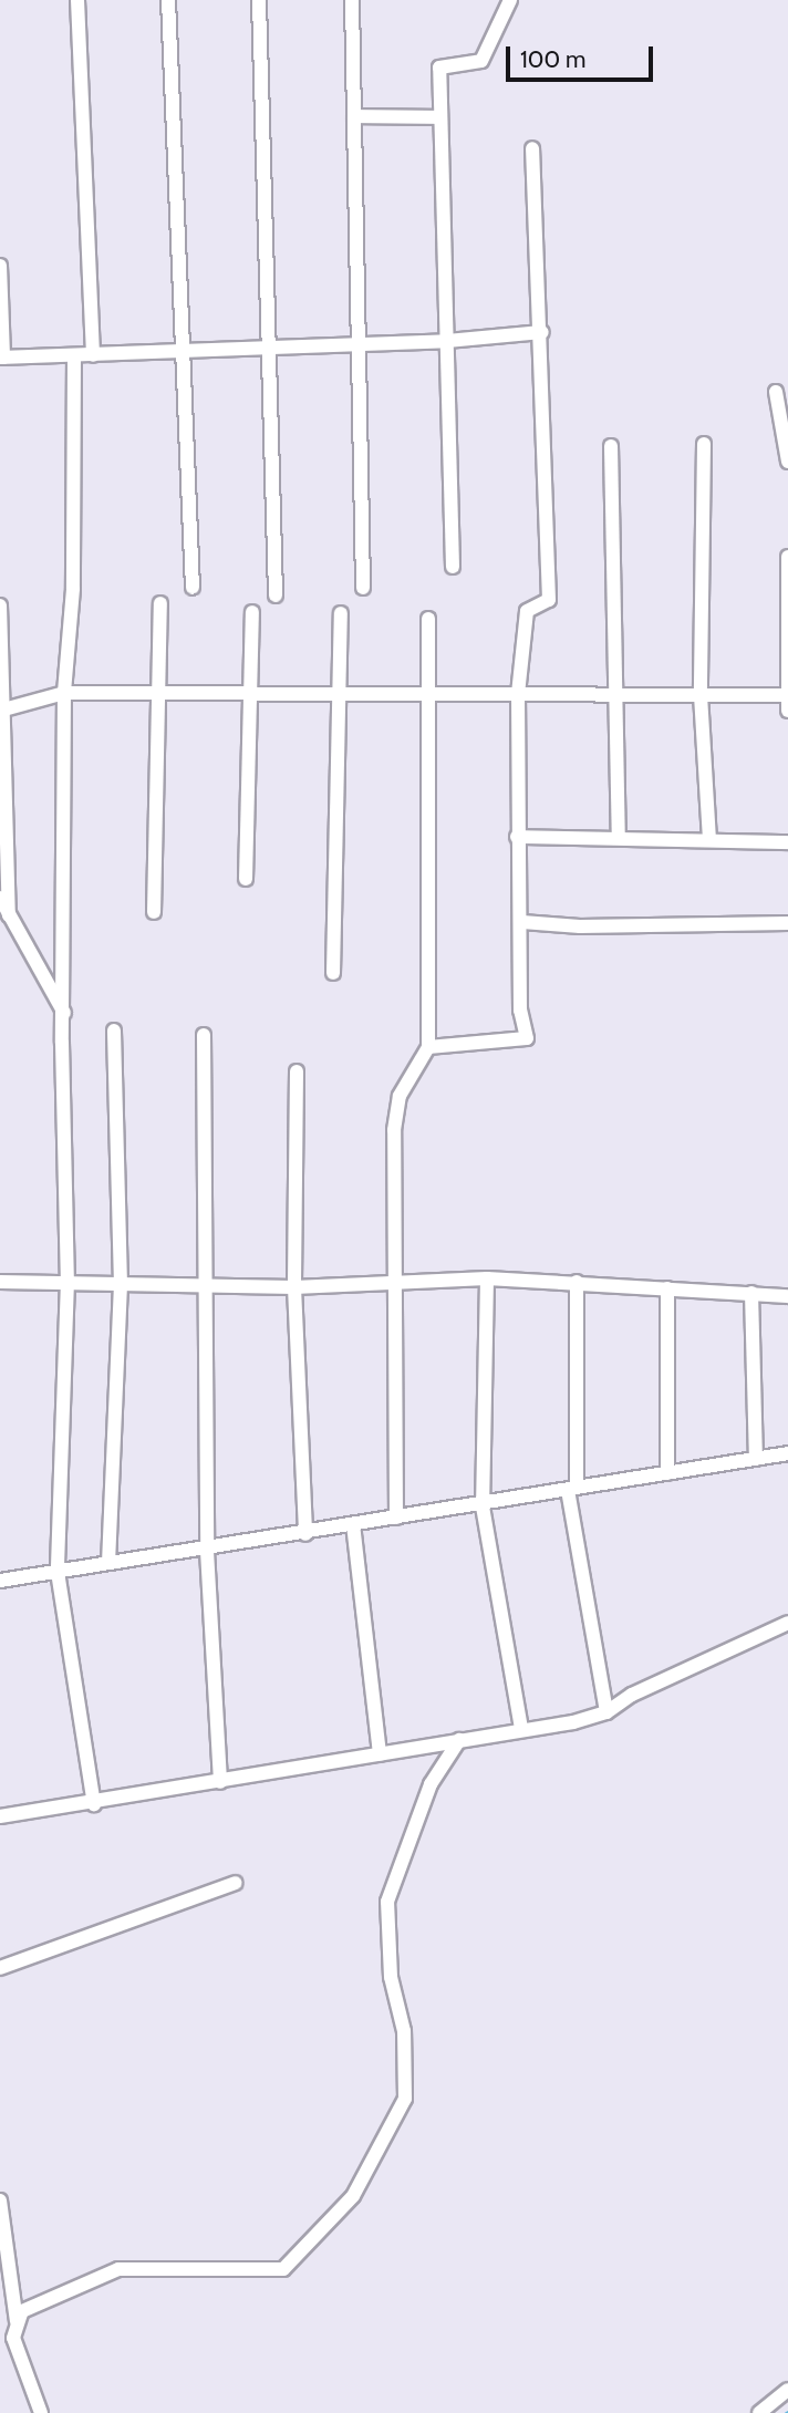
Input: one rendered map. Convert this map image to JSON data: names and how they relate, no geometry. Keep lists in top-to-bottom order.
{
  "scale_bar": "100 m"
}
